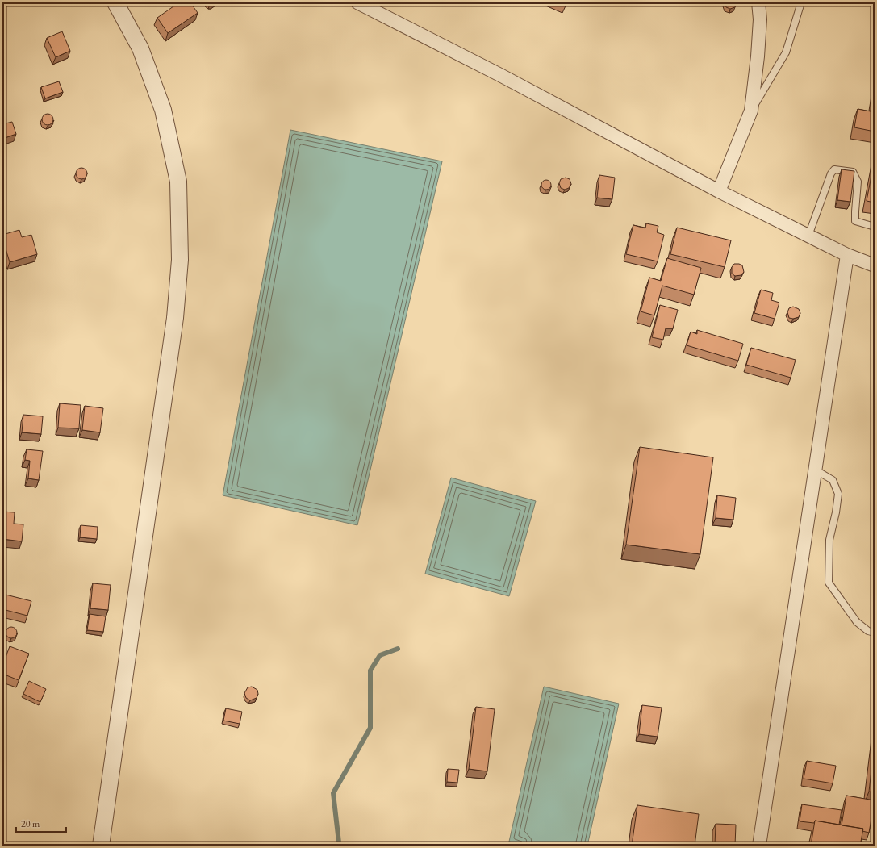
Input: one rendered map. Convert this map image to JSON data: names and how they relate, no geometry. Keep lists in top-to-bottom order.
{
  "scale_bar": "20 m"
}
